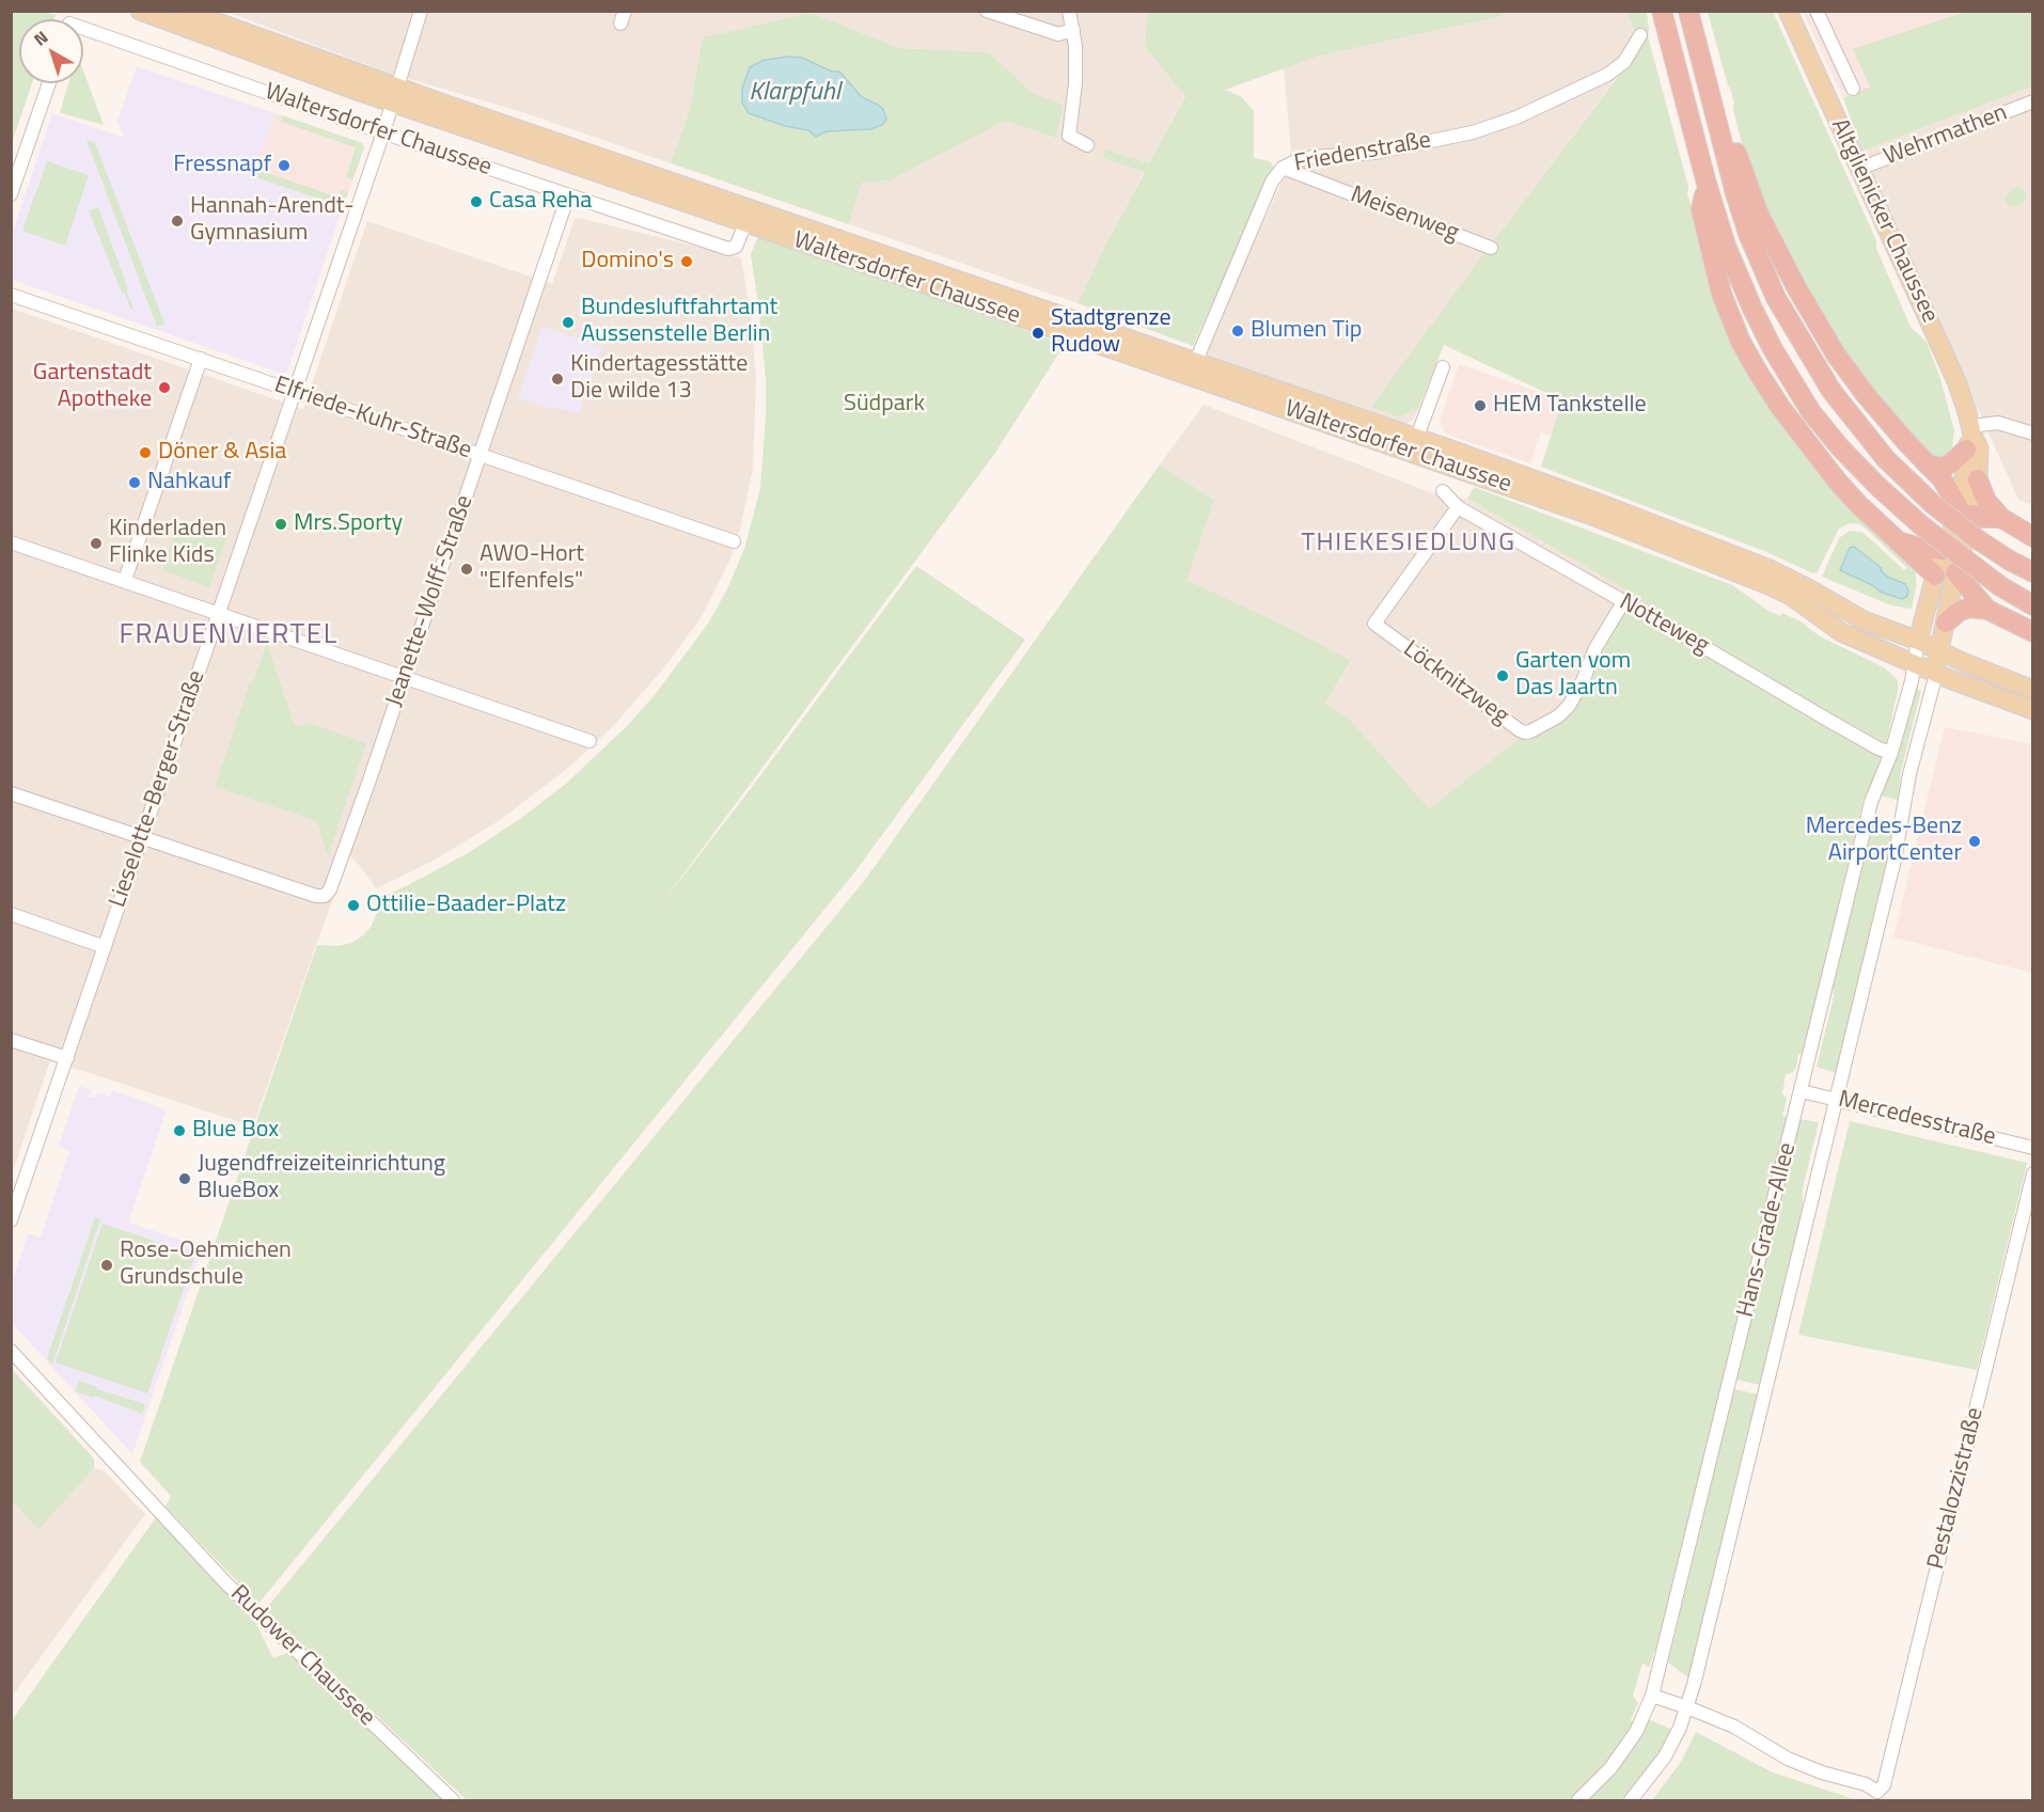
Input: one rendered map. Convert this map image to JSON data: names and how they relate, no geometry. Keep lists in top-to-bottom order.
{
  "streets": {
    "main road": ["Waltersdorfer Chaussee", "Altglienicker Chaussee"],
    "street": [
      "Wehrmathen",
      "Friedenstraße",
      "Meisenweg",
      "Elfriede-Kuhr-Straße",
      "Jeanette-Wolff-Straße",
      "Notteweg",
      "Löcknitzweg",
      "Lieselotte-Berger-Straße",
      "Mercedesstraße",
      "Hans-Grade-Allee",
      "Pestalozzistraße",
      "Rudower Chaussee"
    ]
  },
  "crossings": [
    ["Waltersdorfer Chaussee", "Friedenstraße"],
    ["Waltersdorfer Chaussee", "Altglienicker Chaussee"],
    ["Waltersdorfer Chaussee", "Jeanette-Wolff-Straße"],
    ["Waltersdorfer Chaussee", "Lieselotte-Berger-Straße"],
    ["Waltersdorfer Chaussee", "Hans-Grade-Allee"],
    ["Wehrmathen", "Altglienicker Chaussee"],
    ["Friedenstraße", "Meisenweg"],
    ["Altglienicker Chaussee", "Hans-Grade-Allee"],
    ["Elfriede-Kuhr-Straße", "Jeanette-Wolff-Straße"],
    ["Elfriede-Kuhr-Straße", "Lieselotte-Berger-Straße"],
    ["Jeanette-Wolff-Straße", "Lieselotte-Berger-Straße"],
    ["Notteweg", "Löcknitzweg"],
    ["Notteweg", "Hans-Grade-Allee"],
    ["Mercedesstraße", "Hans-Grade-Allee"]
  ],
  "districts": ["THIEKESIEDLUNG", "FRAUENVIERTEL"],
  "water": ["Klarpfuhl"],
  "parks": ["Südpark"],
  "places": [
    "Fressnapf",
    "Casa Reha",
    "Hannah-Arendt- Gymnasium",
    "Domino's",
    "Bundesluftfahrtamt Aussenstelle Berlin",
    "Blumen Tip",
    "Stadtgrenze Rudow",
    "Kindertagesstätte Die wilde 13",
    "Gartenstadt Apotheke",
    "HEM Tankstelle",
    "Döner & Asia",
    "Nahkauf",
    "Mrs.Sporty",
    "Kinderladen Flinke Kids",
    "AWO-Hort \"Elfenfels\"",
    "Garten vom Das Jaartn",
    "Mercedes-Benz AirportCenter",
    "Ottilie-Baader-Platz",
    "Blue Box",
    "Jugendfreizeiteinrichtung BlueBox",
    "Rose-Oehmichen Grundschule"
  ],
  "north": "top left"
}
